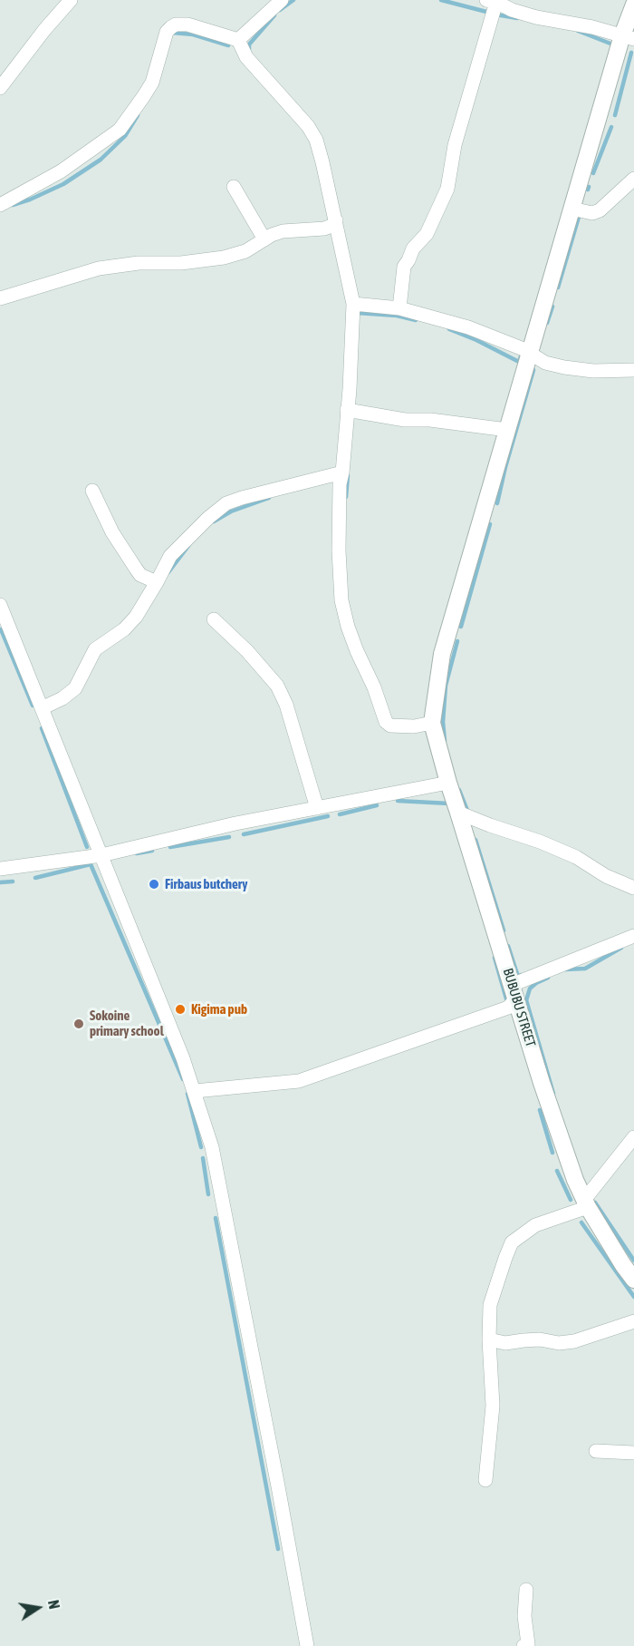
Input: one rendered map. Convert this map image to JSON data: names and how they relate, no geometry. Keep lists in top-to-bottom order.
{
  "streets": {
    "street": ["BUBUBU STREET"]
  },
  "places": ["Firbaus butchery", "Kigima pub", "Sokoine primary school"],
  "north": "right"
}
